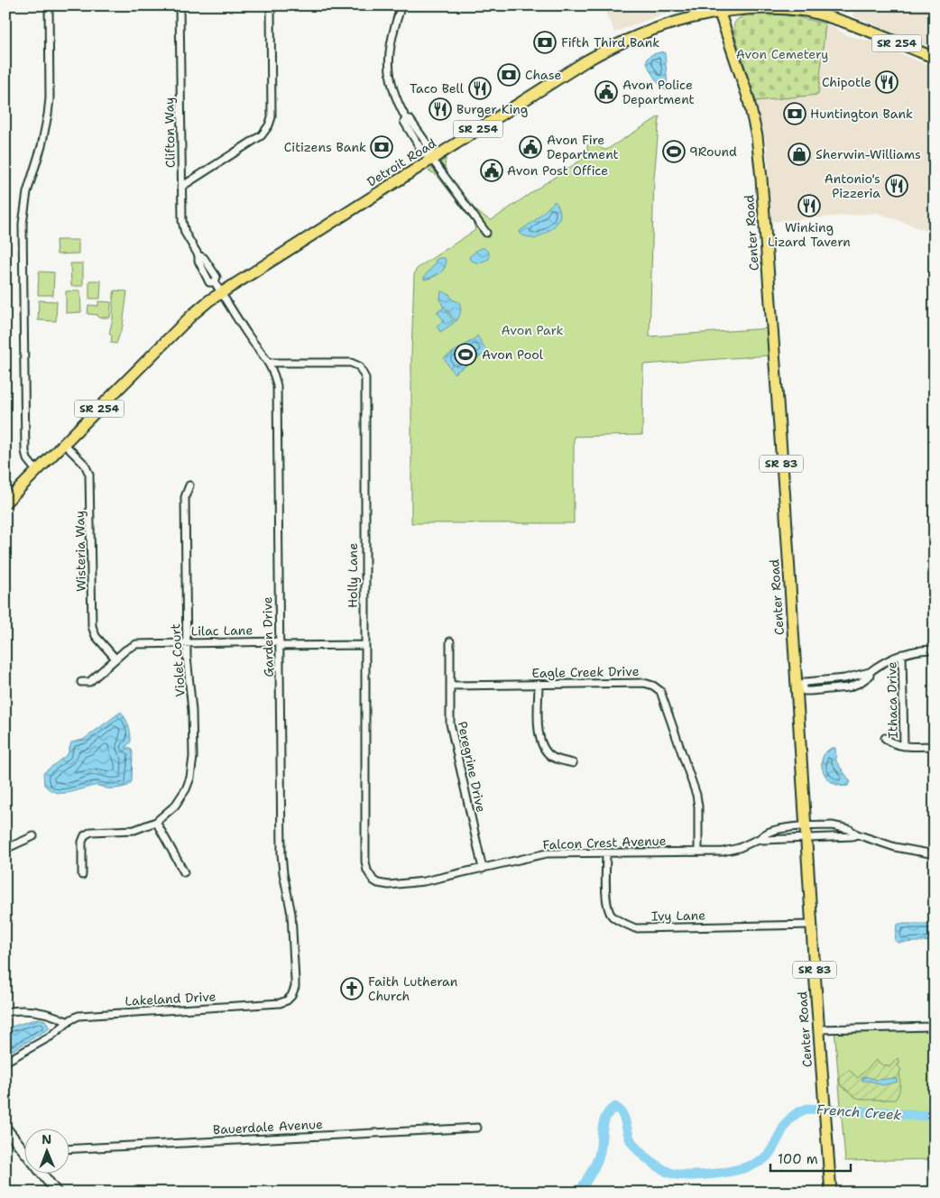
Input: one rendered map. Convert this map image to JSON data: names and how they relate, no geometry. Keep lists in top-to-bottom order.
{
  "streets": {
    "main road": [
      "SR 254",
      "Detroit Road",
      "Center Road",
      "SR 83"
    ],
    "street": [
      "Clifton Way",
      "Wisteria Way",
      "Holly Lane",
      "Lilac Lane",
      "Garden Drive",
      "Violet Court",
      "Eagle Creek Drive",
      "Ithaca Drive",
      "Peregrine Drive",
      "Falcon Crest Avenue",
      "Ivy Lane",
      "Lakeland Drive",
      "Bauerdale Avenue"
    ]
  },
  "crossings": [
    ["Clifton Way", "Detroit Road"],
    ["Clifton Way", "Garden Drive"],
    ["Detroit Road", "Center Road"],
    ["Detroit Road", "Wisteria Way"],
    ["Detroit Road", "Garden Drive"],
    ["Center Road", "Falcon Crest Avenue"],
    ["Center Road", "Ivy Lane"],
    ["Wisteria Way", "Lilac Lane"],
    ["Holly Lane", "Lilac Lane"],
    ["Holly Lane", "Garden Drive"],
    ["Holly Lane", "Falcon Crest Avenue"],
    ["Lilac Lane", "Garden Drive"],
    ["Lilac Lane", "Violet Court"],
    ["Garden Drive", "Lakeland Drive"],
    ["Eagle Creek Drive", "Peregrine Drive"],
    ["Eagle Creek Drive", "Falcon Crest Avenue"],
    ["Peregrine Drive", "Falcon Crest Avenue"],
    ["Falcon Crest Avenue", "Ivy Lane"]
  ],
  "water": ["French Creek"],
  "parks": ["Avon Cemetery", "Avon Park"],
  "places": {
    "bank": [
      "Fifth Third Bank",
      "Chase",
      "Huntington Bank",
      "Citizens Bank"
    ],
    "restaurant": [
      "Chipotle",
      "Taco Bell",
      "Burger King",
      "Antonio's Pizzeria",
      "Winking Lizard Tavern"
    ],
    "public building": ["Avon Police Department", "Avon Fire Department", "Avon Post Office"],
    "sports": ["9Round", "Avon Pool"],
    "shop": ["Sherwin-Williams"],
    "church": ["Faith Lutheran Church"]
  },
  "scale_bar": "100 m",
  "north": "top"
}
